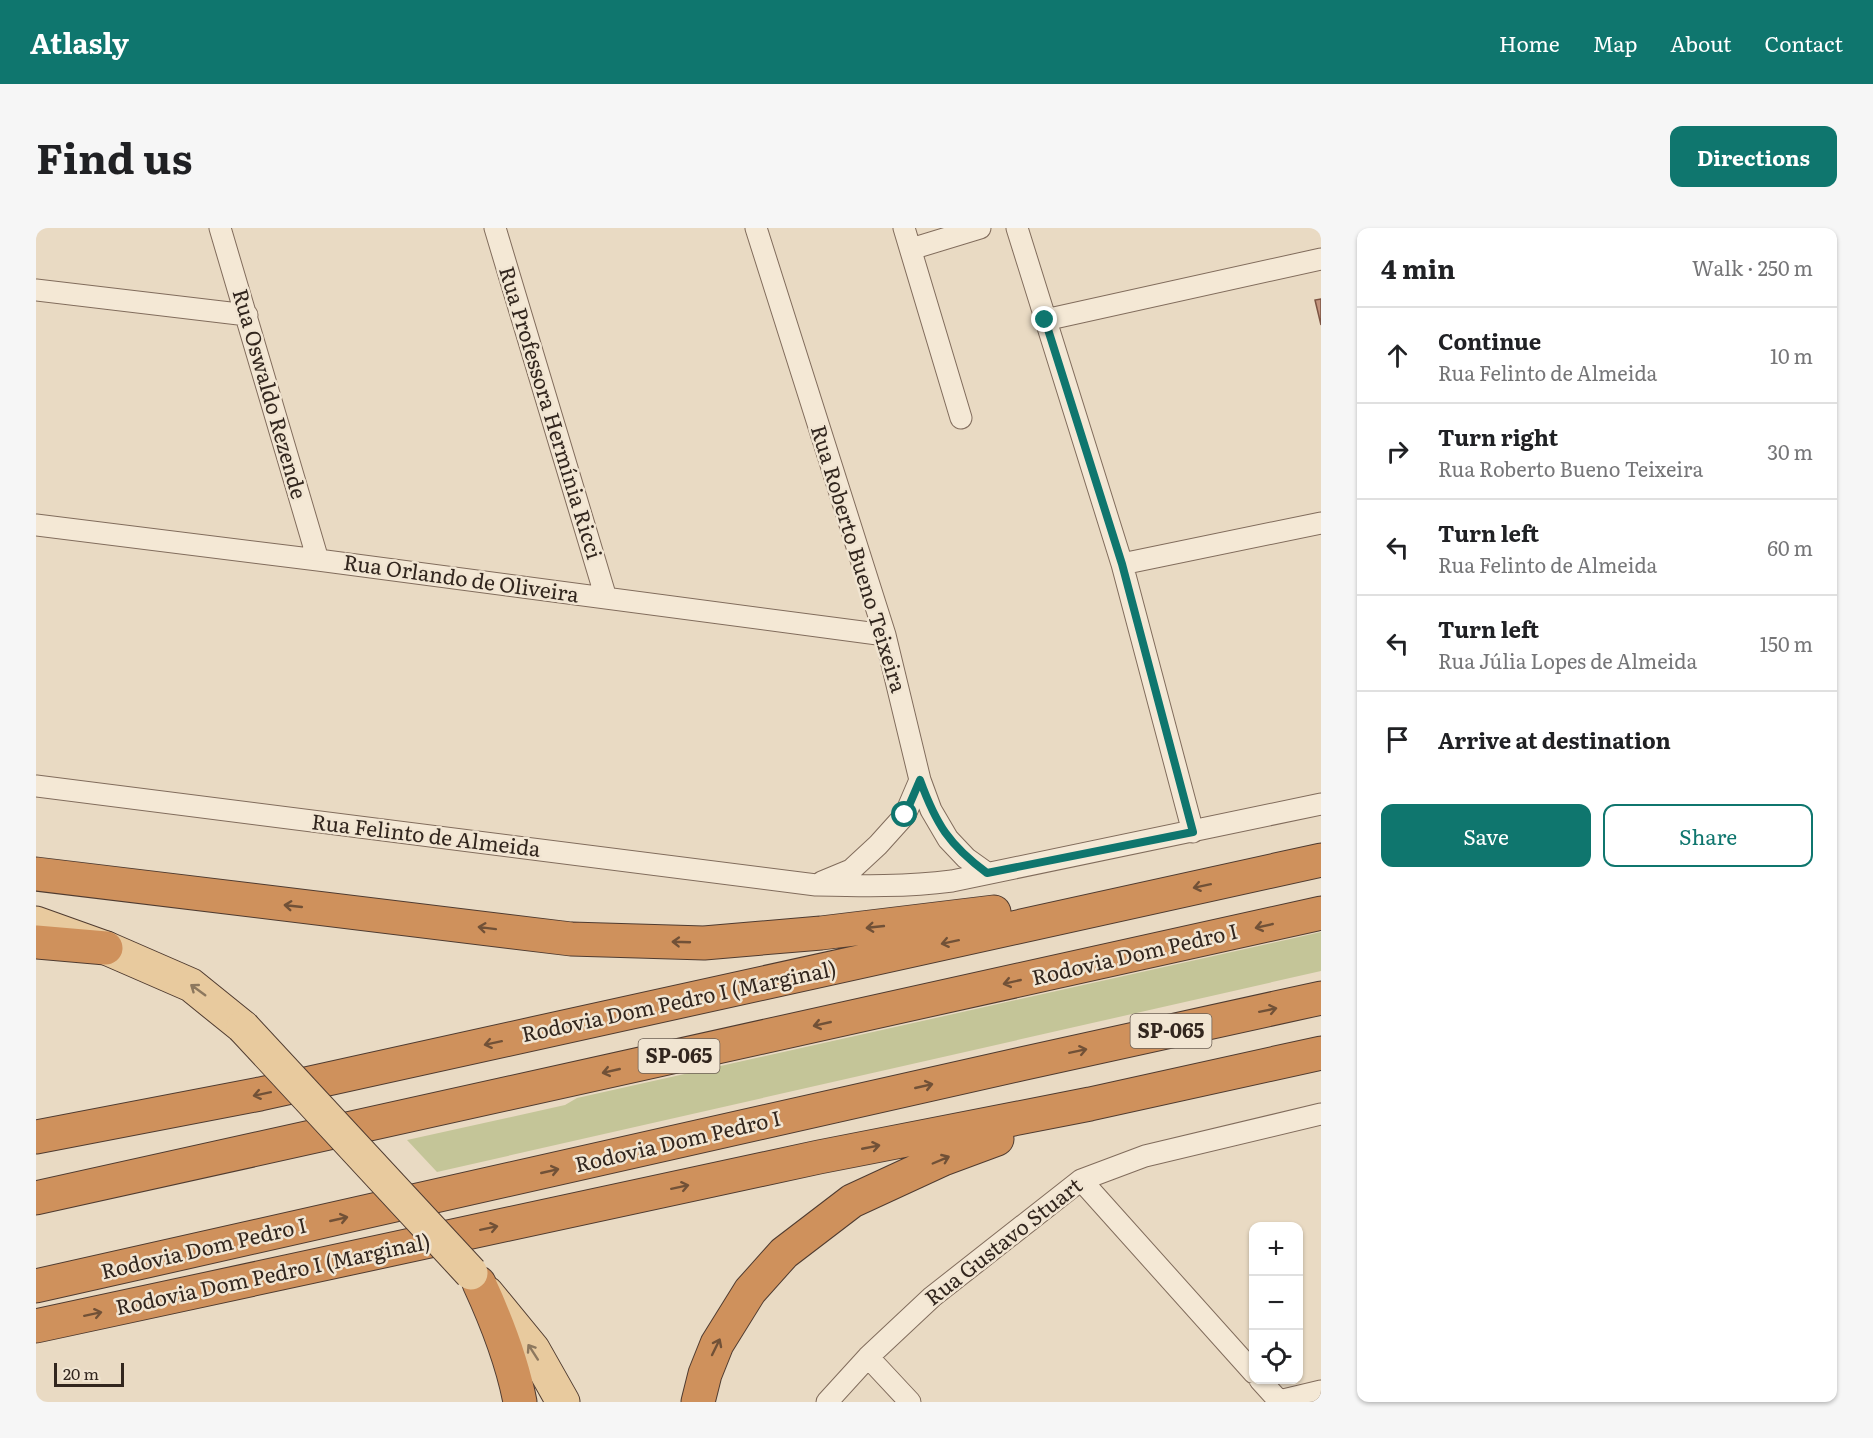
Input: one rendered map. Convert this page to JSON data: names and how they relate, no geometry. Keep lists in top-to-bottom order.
{
  "streets": {
    "highway": ["Rodovia Dom Pedro I", "Rodovia Dom Pedro I (Marginal)", "SP-065"],
    "street": [
      "Rua Oswaldo Rezende",
      "Rua Professora Hermínia Ricci",
      "Rua Roberto Bueno Teixeira",
      "Rua Orlando de Oliveira",
      "Rua Felinto de Almeida",
      "Rua Gustavo Stuart"
    ]
  },
  "crossings": [
    ["Rua Oswaldo Rezende", "Rua Orlando de Oliveira"],
    ["Rua Professora Hermínia Ricci", "Rua Orlando de Oliveira"],
    ["Rua Roberto Bueno Teixeira", "Rua Orlando de Oliveira"],
    ["Rua Roberto Bueno Teixeira", "Rua Felinto de Almeida"]
  ],
  "scale_bar": "20 m",
  "page": {
    "header": "Atlasly",
    "nav": [
      "Home",
      "Map",
      "About",
      "Contact"
    ],
    "title": "Find us",
    "buttons": [
      "Directions",
      ["Save", "Share"]
    ],
    "heading": ["4 min", "Walk · 250 m"],
    "list": [
      ["Continue", "Rua Felinto de Almeida", "10 m"],
      ["Turn right", "Rua Roberto Bueno Teixeira", "30 m"],
      ["Turn left", "Rua Felinto de Almeida", "60 m"],
      ["Turn left", "Rua Júlia Lopes de Almeida", "150 m"],
      "Arrive at destination"
    ],
    "map_buttons": ["+", "−"],
    "scale": "20 m"
  }
}
